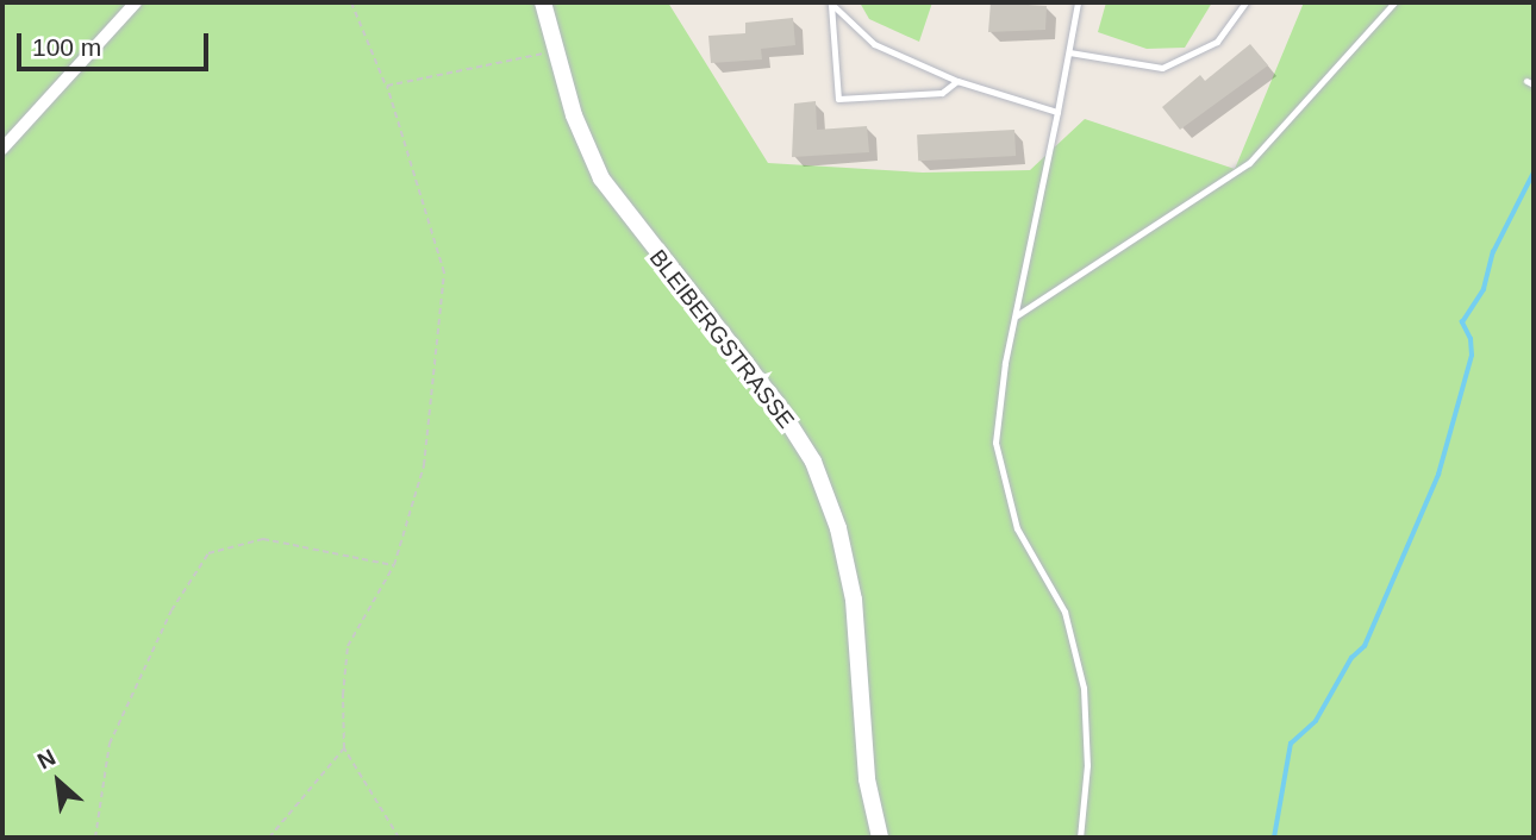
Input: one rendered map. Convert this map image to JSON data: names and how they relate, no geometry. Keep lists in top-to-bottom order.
{
  "streets": {
    "street": ["BLEIBERGSTRASSE"]
  },
  "scale_bar": "100 m",
  "north": "top left"
}
